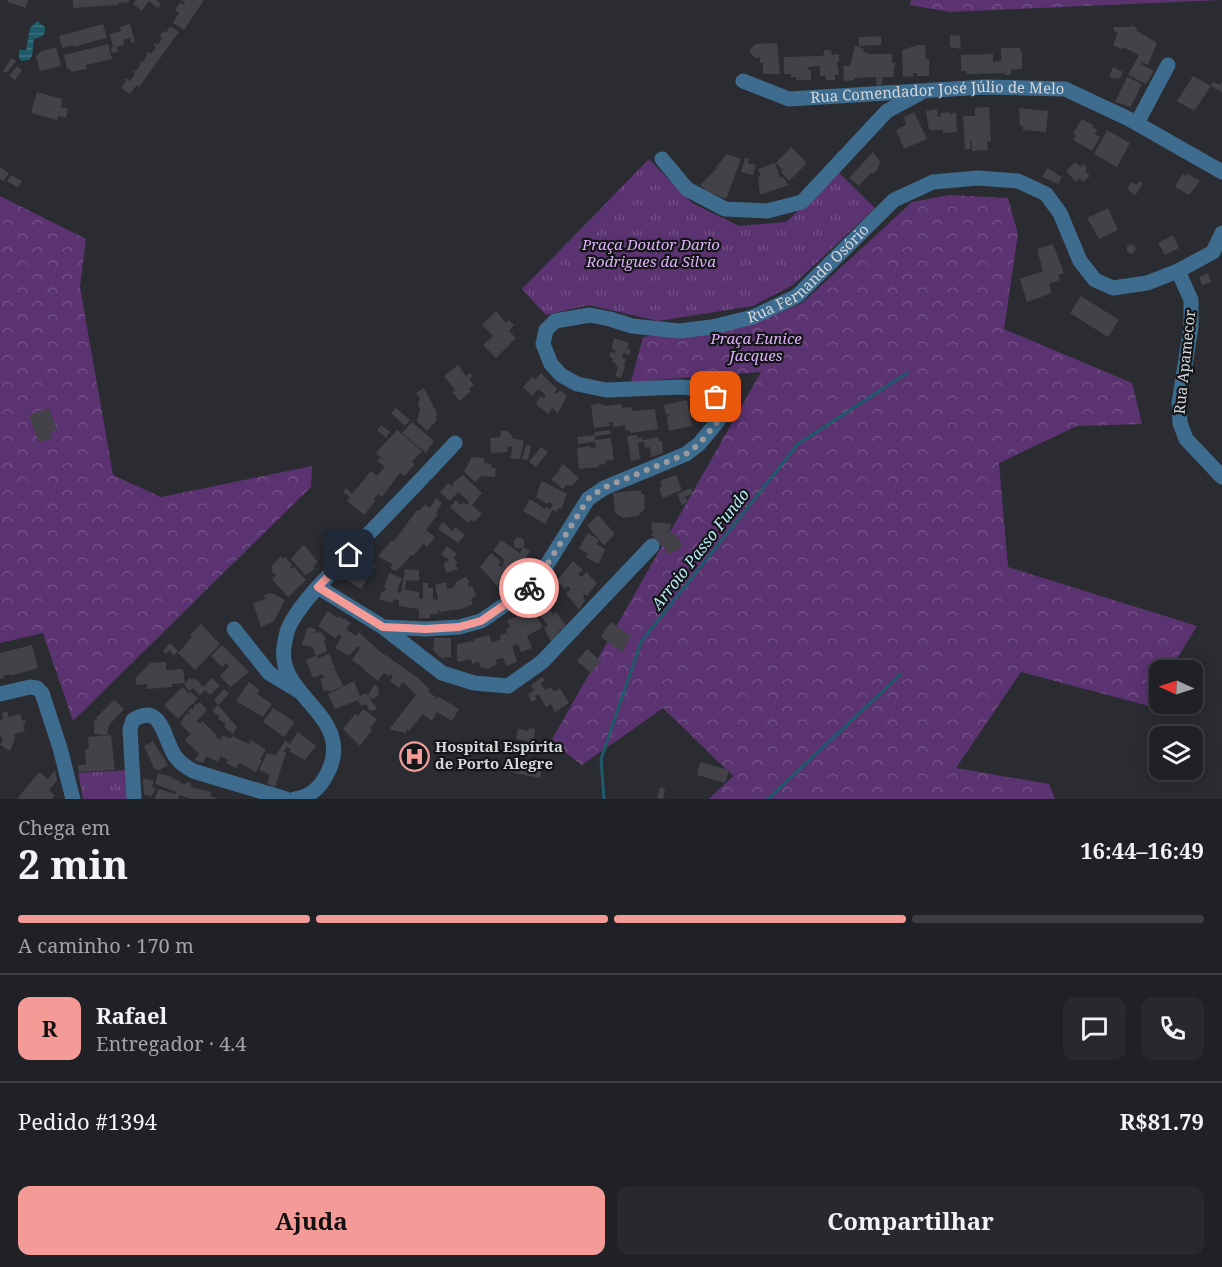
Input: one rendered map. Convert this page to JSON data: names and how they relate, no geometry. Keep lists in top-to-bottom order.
{
  "streets": {
    "street": ["Rua Comendador José Júlio de Melo", "Rua Fernando Osório", "Rua Apamecor"]
  },
  "crossings": [
    ["Rua Fernando Osório", "Rua Apamecor"]
  ],
  "water": ["Arroio Passo Fundo"],
  "parks": ["Praça Doutor Dario Rodrigues da Silva", "Praça Eunice Jacques"],
  "places": {
    "hospital": ["Hospital Espírita de Porto Alegre"]
  },
  "north": "left",
  "page": {
    "heading": ["2 min", "Chega em", "16:44–16:49"],
    "panel": [
      "Rafael",
      "Entregador · 4.4",
      "Pedido #1394",
      "R$81.79"
    ],
    "bar": "A caminho · 170 m",
    "round": "R",
    "buttons": ["Ajuda", "Compartilhar"]
  }
}
